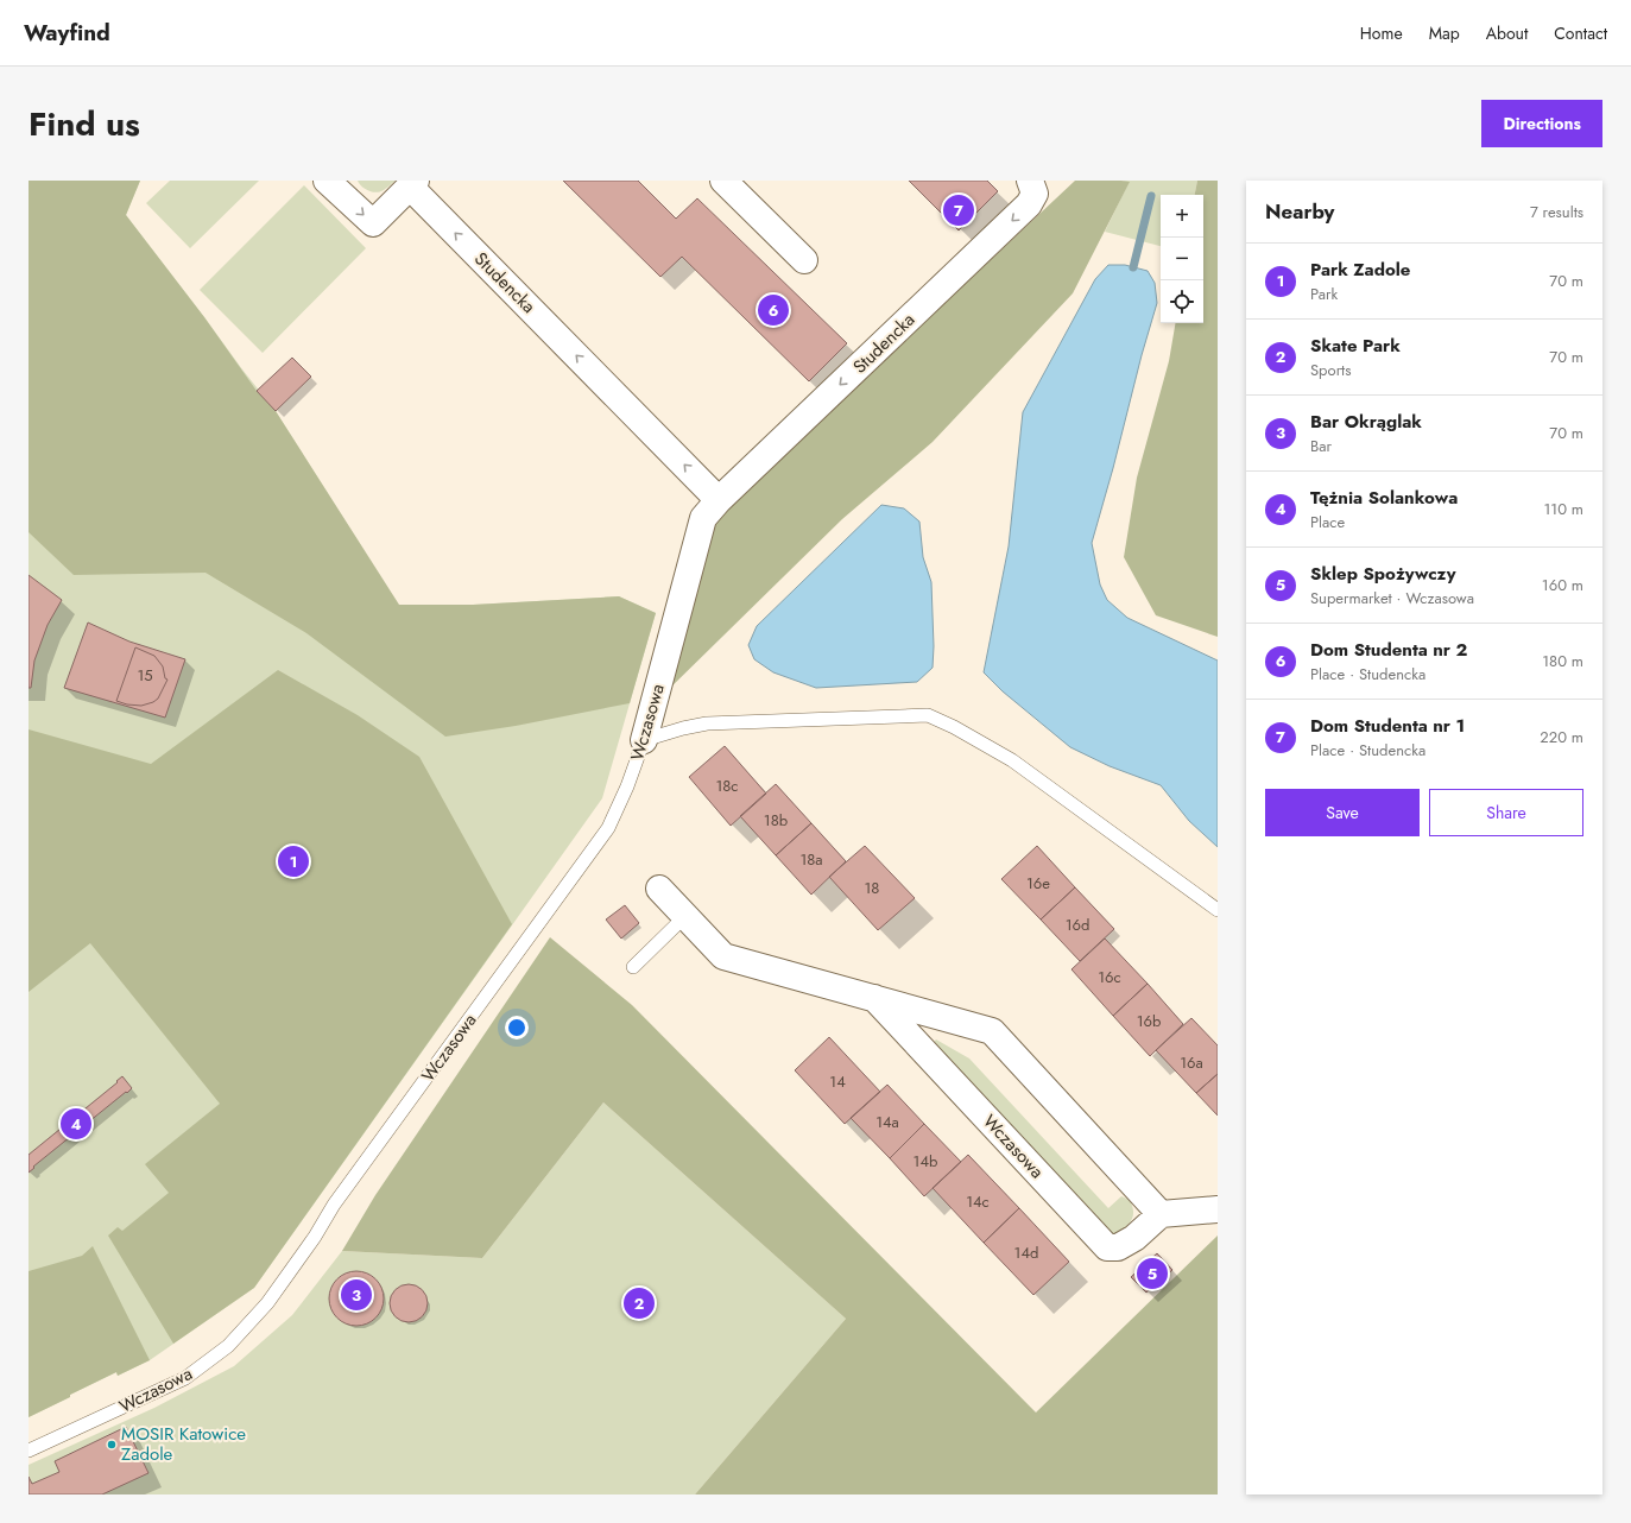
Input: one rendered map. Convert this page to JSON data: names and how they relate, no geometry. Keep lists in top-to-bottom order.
{
  "streets": {
    "street": ["Studencka", "Wczasowa"]
  },
  "crossings": [
    ["Studencka", "Wczasowa"]
  ],
  "places": ["MOSIR Katowice Zadole"],
  "house_numbers": [
    "15",
    "18c",
    "18b",
    "18a",
    "16e",
    "18",
    "16d",
    "16c",
    "16b",
    "16a",
    "14",
    "14a",
    "14b",
    "14c",
    "14d"
  ],
  "page": {
    "header": "Wayfind",
    "nav": [
      "Home",
      "Map",
      "About",
      "Contact"
    ],
    "title": "Find us",
    "buttons": [
      "Directions",
      ["Save", "Share"]
    ],
    "heading": ["Nearby", "7 results"],
    "pins": [
      "7",
      "6",
      "1",
      "4",
      "5",
      "3",
      "2"
    ],
    "map_buttons": ["+", "−"],
    "list": [
      {
        "mark": "1",
        "name": "Park Zadole",
        "note": "Park",
        "value": "70 m"
      },
      {
        "mark": "2",
        "name": "Skate Park",
        "note": "Sports",
        "value": "70 m"
      },
      {
        "mark": "3",
        "name": "Bar Okrąglak",
        "note": "Bar",
        "value": "70 m"
      },
      {
        "mark": "4",
        "name": "Tężnia Solankowa",
        "note": "Place",
        "value": "110 m"
      },
      {
        "mark": "5",
        "name": "Sklep Spożywczy",
        "note": "Supermarket · Wczasowa",
        "value": "160 m"
      },
      {
        "mark": "6",
        "name": "Dom Studenta nr 2",
        "note": "Place · Studencka",
        "value": "180 m"
      },
      {
        "mark": "7",
        "name": "Dom Studenta nr 1",
        "note": "Place · Studencka",
        "value": "220 m"
      }
    ]
  }
}
